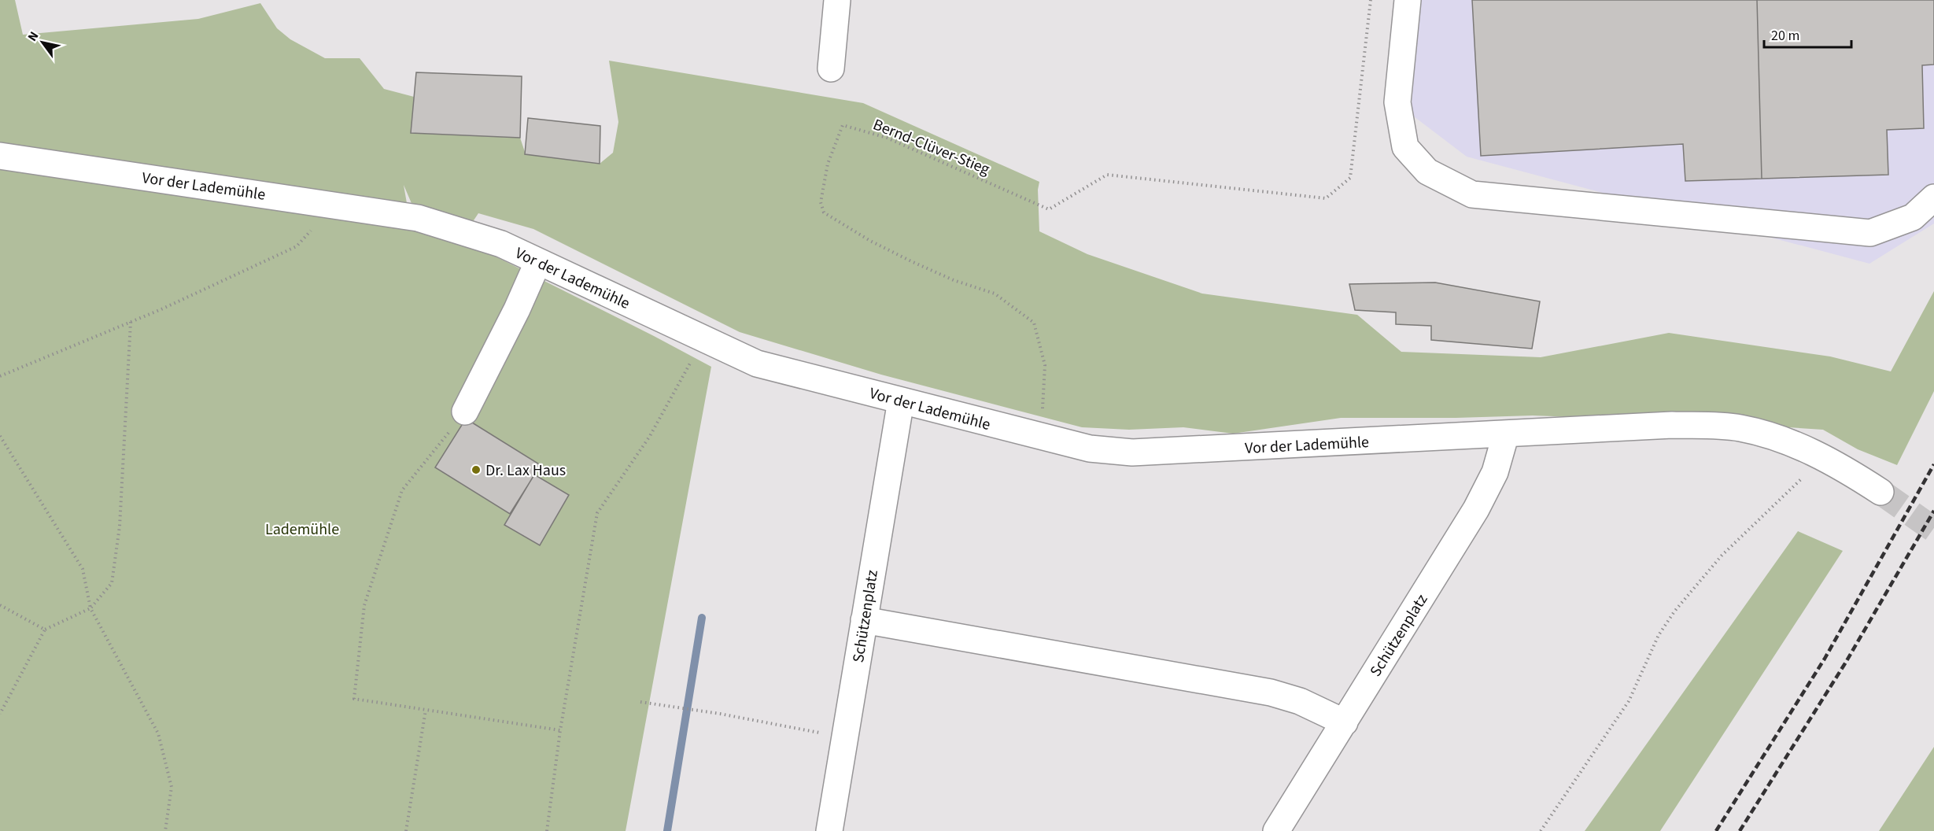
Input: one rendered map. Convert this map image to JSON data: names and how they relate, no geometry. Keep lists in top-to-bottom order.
{
  "streets": {
    "street": ["Vor der Lademühle", "Schützenplatz"],
    "path": ["Bernd-Clüver-Stieg"]
  },
  "crossings": [
    ["Bernd-Clüver-Stieg", "Vor der Lademühle"],
    ["Vor der Lademühle", "Schützenplatz"]
  ],
  "parks": ["Lademühle"],
  "places": ["Dr. Lax Haus"],
  "scale_bar": "20 m",
  "north": "top left"
}
